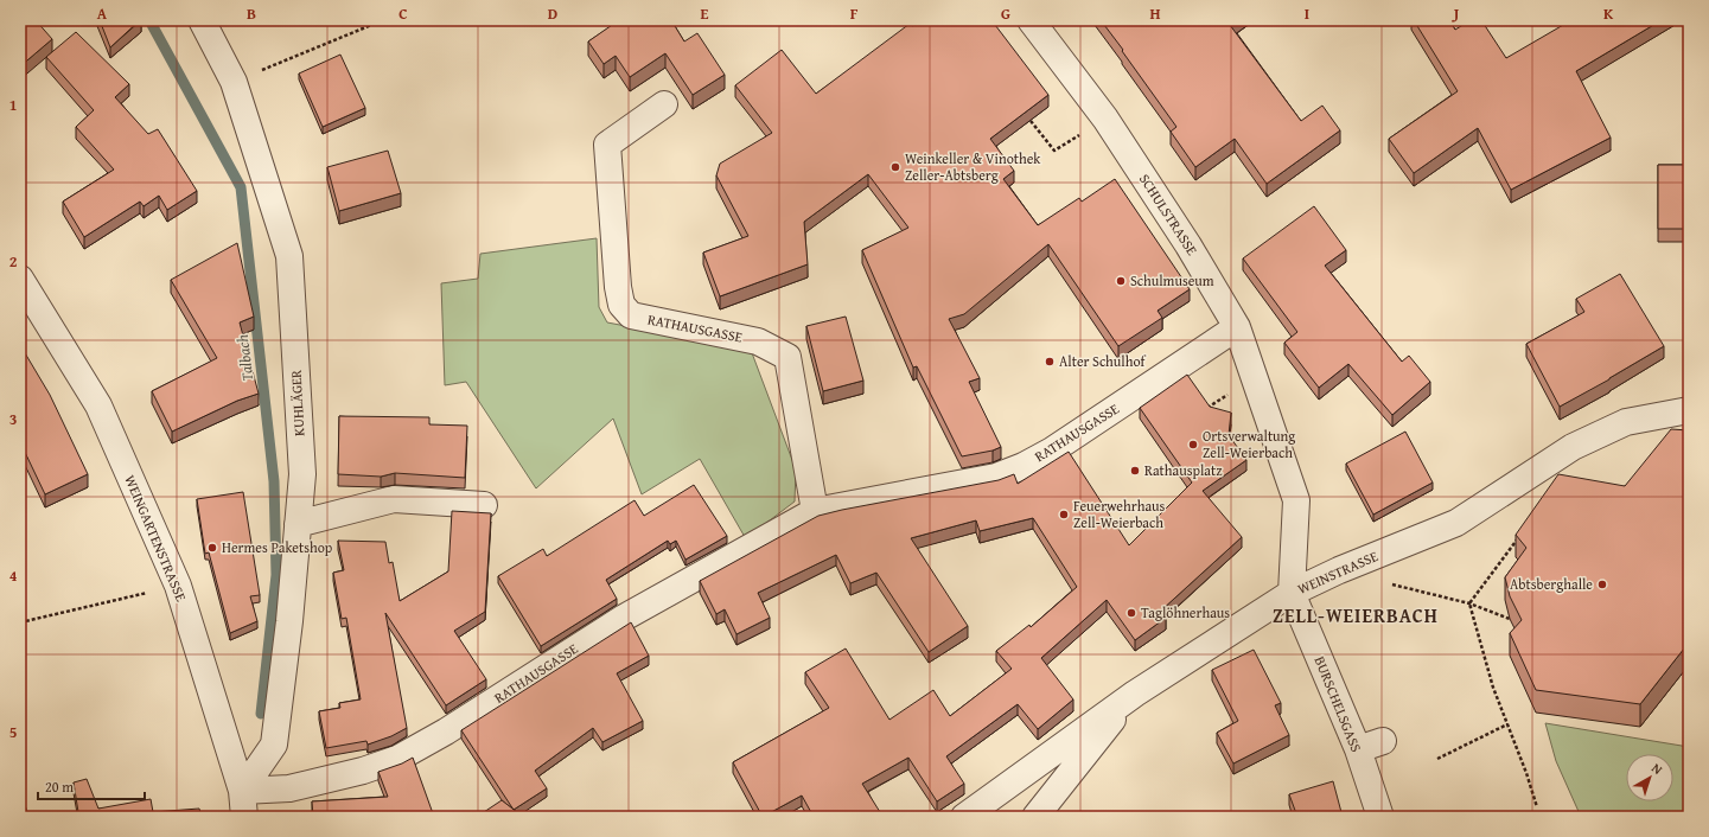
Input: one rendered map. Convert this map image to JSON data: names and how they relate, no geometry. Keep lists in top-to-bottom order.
{
  "streets": {
    "street": [
      "SCHULSTRASSE",
      "RATHAUSGASSE",
      "KUHLÄGER",
      "WEINGARTENSTRASSE",
      "WEINSTRASSE",
      "BURSCHELSGASS"
    ]
  },
  "crossings": [
    ["SCHULSTRASSE", "RATHAUSGASSE"],
    ["SCHULSTRASSE", "WEINSTRASSE"],
    ["SCHULSTRASSE", "BURSCHELSGASS"],
    ["RATHAUSGASSE", "KUHLÄGER"],
    ["RATHAUSGASSE", "WEINGARTENSTRASSE"],
    ["KUHLÄGER", "WEINGARTENSTRASSE"],
    ["WEINSTRASSE", "BURSCHELSGASS"]
  ],
  "districts": ["ZELL-WEIERBACH"],
  "water": ["Talbach"],
  "places": [
    "Weinkeller & Vinothek Zeller-Abtsberg",
    "Schulmuseum",
    "Alter Schulhof",
    "Ortsverwaltung Zell-Weierbach",
    "Rathausplatz",
    "Feuerwehrhaus Zell-Weierbach",
    "Hermes Paketshop",
    "Abtsberghalle",
    "Taglöhnerhaus"
  ],
  "scale_bar": "20 m",
  "north": "top right",
  "grid": {
    "columns": [
      "A",
      "B",
      "C",
      "D",
      "E",
      "F",
      "G",
      "H",
      "I",
      "J",
      "K"
    ],
    "rows": [
      "1",
      "2",
      "3",
      "4",
      "5"
    ]
  }
}
